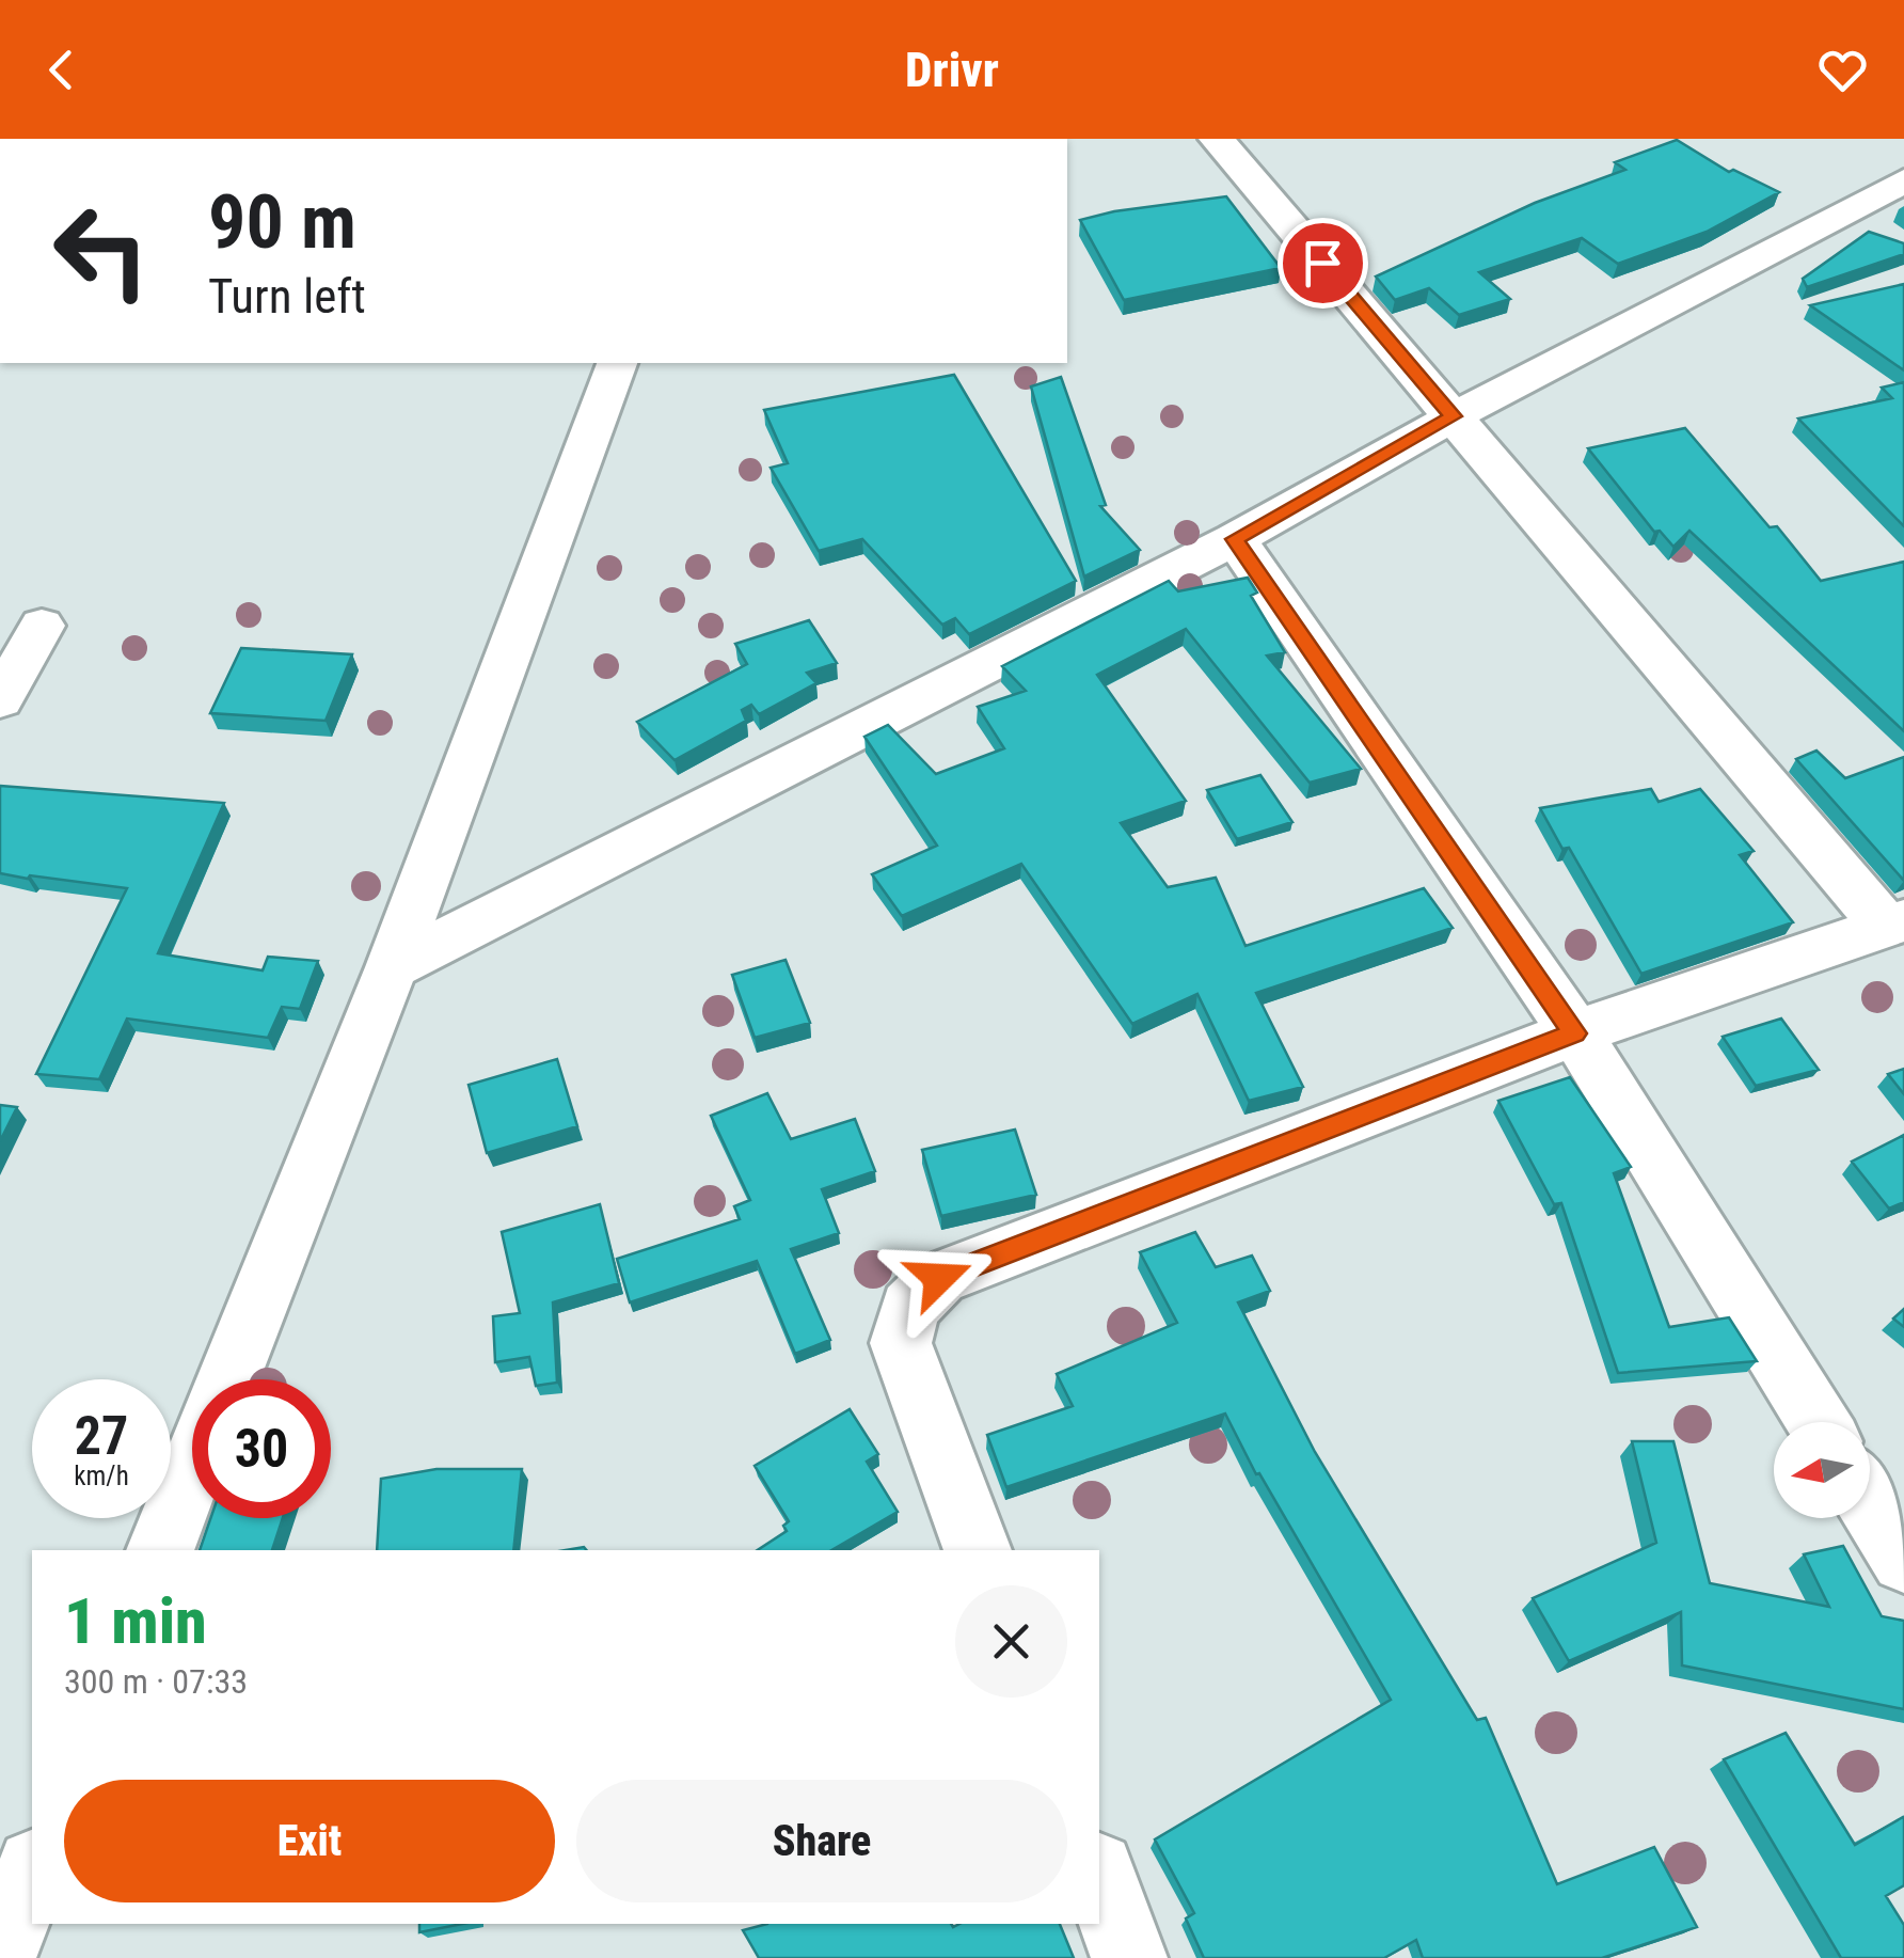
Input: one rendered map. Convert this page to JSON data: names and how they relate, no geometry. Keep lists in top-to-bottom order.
{
  "north": "left",
  "page": {
    "header": "Drivr",
    "turn": ["90 m", "Turn left"],
    "speed": "27 km/h",
    "limit": "30",
    "heading": ["1 min", "300 m · 07:33"],
    "buttons": ["Exit", "Share"]
  }
}
